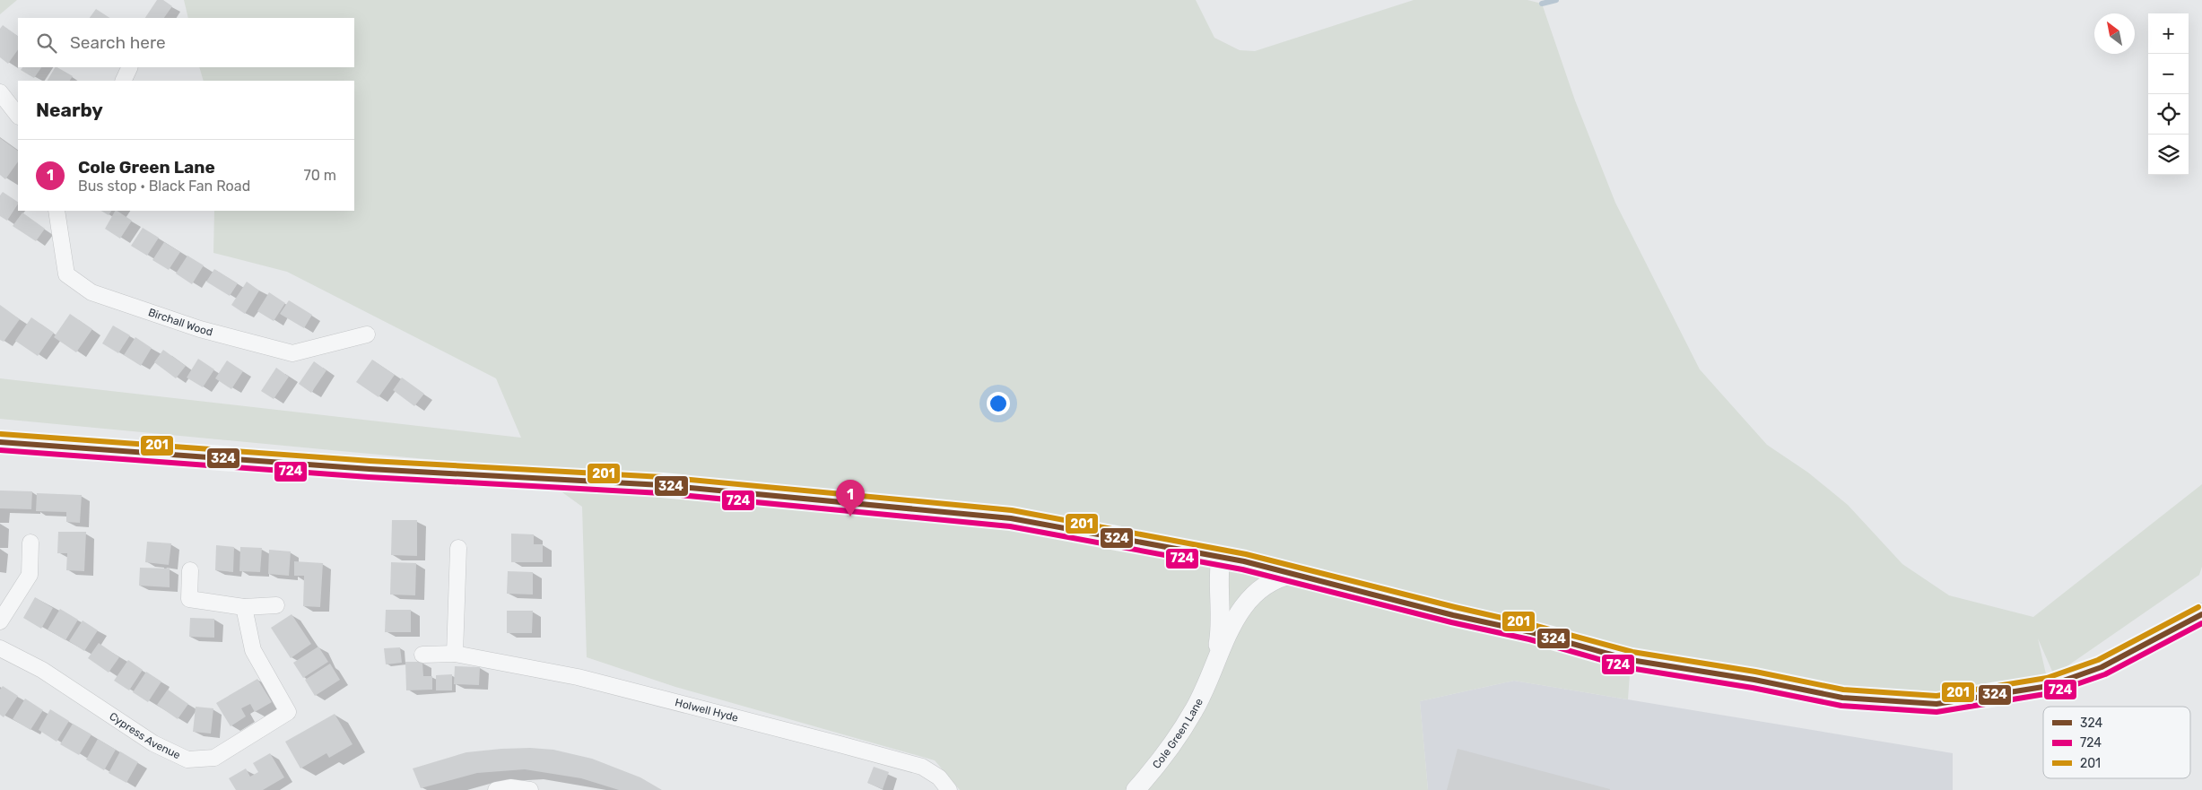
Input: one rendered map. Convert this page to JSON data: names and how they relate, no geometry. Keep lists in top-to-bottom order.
{
  "streets": {
    "street": [
      "Birchall Wood",
      "Holwell Hyde",
      "Cole Green Lane",
      "Cypress Avenue"
    ]
  },
  "lines": ["transit line 201", "transit line 324", "transit line 724"],
  "legend": ["324", "724", "201"],
  "north": "top left",
  "page": {
    "map_buttons": ["+", "−"],
    "search": "Search here",
    "heading": "Nearby",
    "list": [
      {
        "mark": "1",
        "name": "Cole Green Lane",
        "note": "Bus stop · Black Fan Road",
        "value": "70 m"
      }
    ],
    "pins": "1"
  }
}
